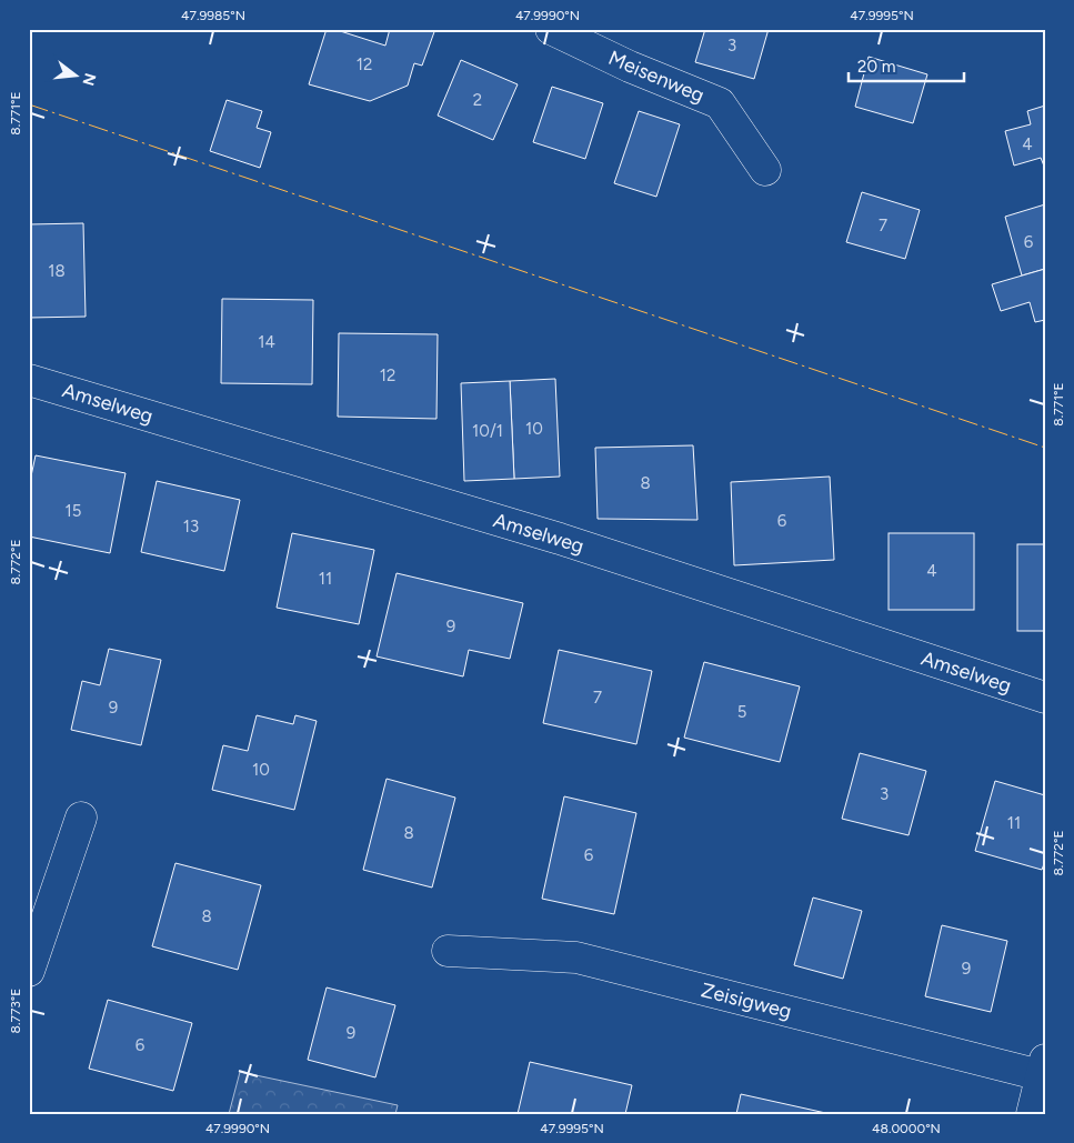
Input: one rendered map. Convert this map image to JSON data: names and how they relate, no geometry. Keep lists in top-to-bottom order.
{
  "streets": {
    "street": ["Meisenweg", "Amselweg", "Zeisigweg"]
  },
  "house_numbers": [
    "3",
    "12",
    "2",
    "4",
    "7",
    "6",
    "18",
    "14",
    "12",
    "10",
    "10/1",
    "8",
    "15",
    "6",
    "13",
    "4",
    "11",
    "9",
    "7",
    "9",
    "5",
    "10",
    "3",
    "11",
    "8",
    "6",
    "8",
    "9",
    "9",
    "6"
  ],
  "scale_bar": "20 m",
  "north": "right",
  "coordinates": [
    "47.9985°N",
    "47.9990°N",
    "47.9995°N",
    "8.771°E",
    "8.772°E",
    "8.773°E",
    "48.0000°N"
  ]
}
